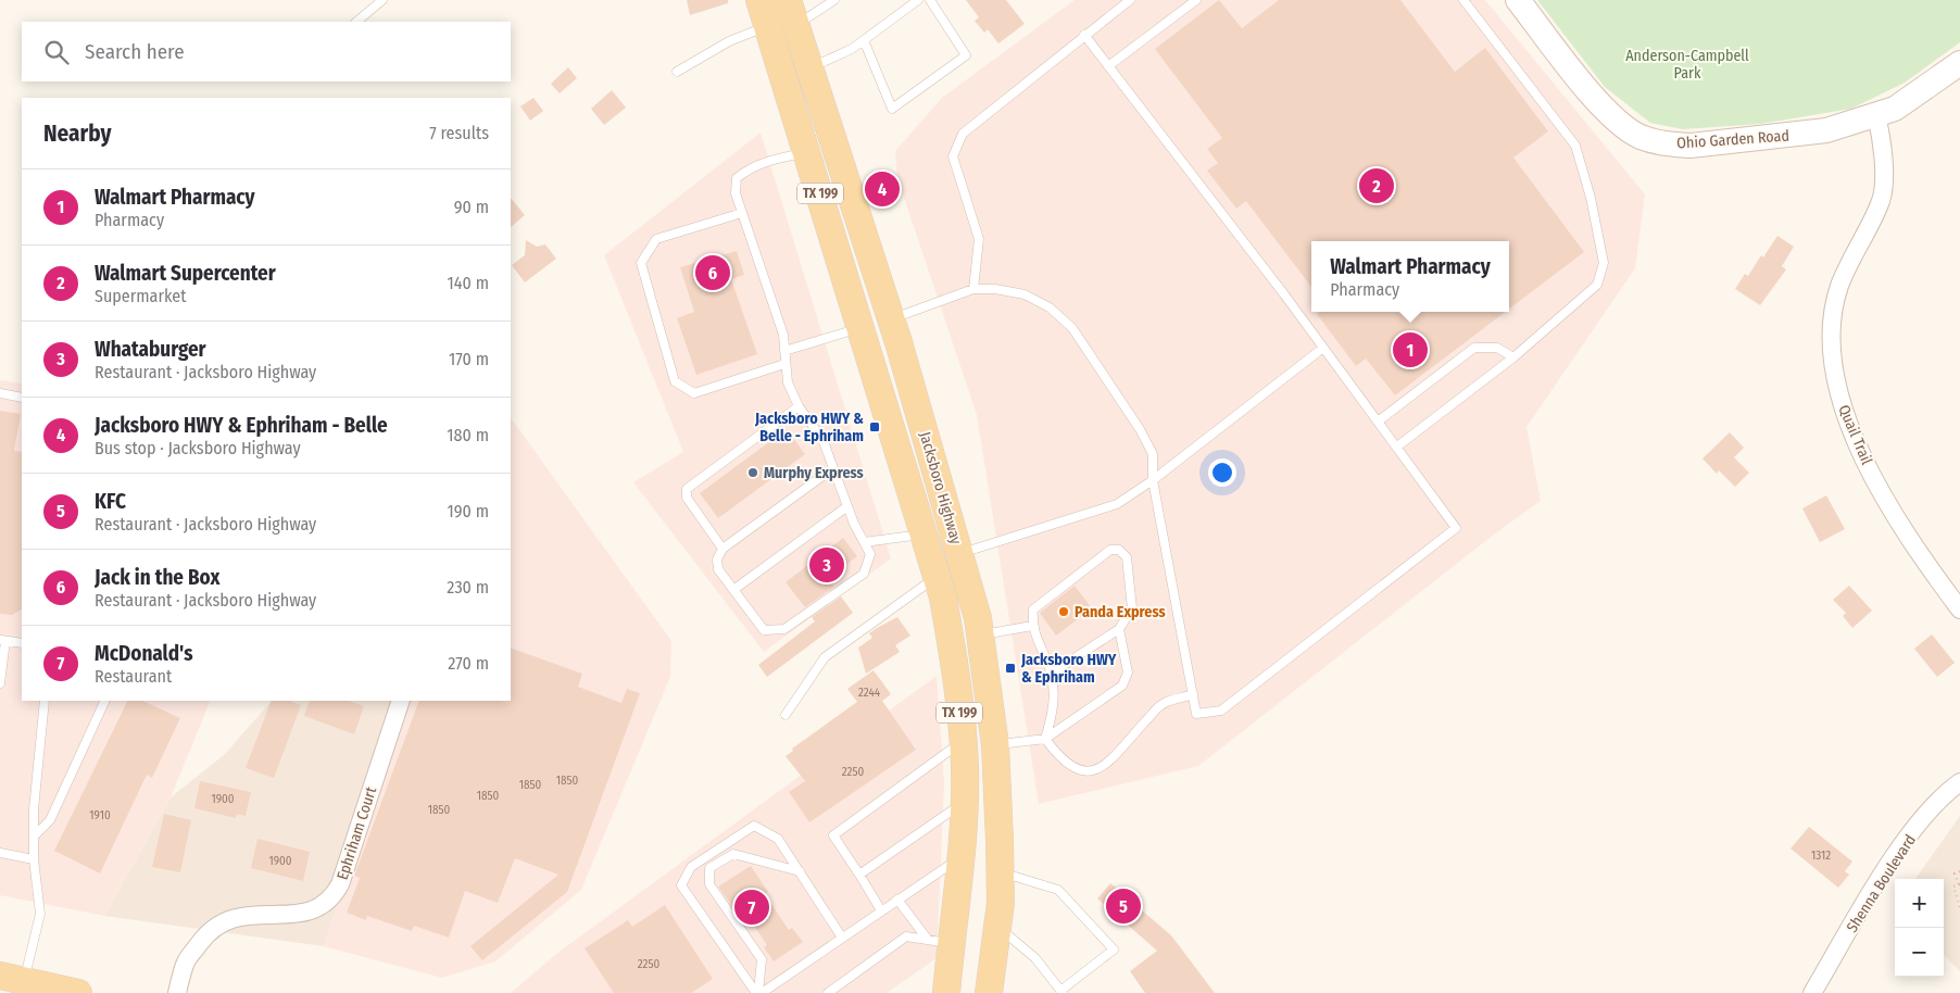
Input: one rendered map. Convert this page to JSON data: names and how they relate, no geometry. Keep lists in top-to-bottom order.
{
  "streets": {
    "main road": ["TX 199", "Jacksboro Highway"],
    "street": [
      "Ohio Garden Road",
      "Quail Trail",
      "Ephriham Court",
      "Shenna Boulevard"
    ]
  },
  "crossings": [
    ["Ohio Garden Road", "Quail Trail"]
  ],
  "parks": ["Anderson-Campbell Park"],
  "places": {
    "transit": ["Jacksboro HWY & Belle - Ephriham", "Jacksboro HWY & Ephriham"],
    "other": ["Murphy Express", "Panda Express"]
  },
  "house_numbers": [
    "2244",
    "2250",
    "1850",
    "1850",
    "1850",
    "1900",
    "1850",
    "1910",
    "1312",
    "1900",
    "2250"
  ],
  "page": {
    "search": "Search here",
    "heading": ["Nearby", "7 results"],
    "pins": [
      "2",
      "4",
      "6",
      "1",
      "3",
      "5",
      "7"
    ],
    "list": [
      {
        "mark": "1",
        "name": "Walmart Pharmacy",
        "note": "Pharmacy",
        "value": "90 m"
      },
      {
        "mark": "2",
        "name": "Walmart Supercenter",
        "note": "Supermarket",
        "value": "140 m"
      },
      {
        "mark": "3",
        "name": "Whataburger",
        "note": "Restaurant · Jacksboro Highway",
        "value": "170 m"
      },
      {
        "mark": "4",
        "name": "Jacksboro HWY & Ephriham - Belle",
        "note": "Bus stop · Jacksboro Highway",
        "value": "180 m"
      },
      {
        "mark": "5",
        "name": "KFC",
        "note": "Restaurant · Jacksboro Highway",
        "value": "190 m"
      },
      {
        "mark": "6",
        "name": "Jack in the Box",
        "note": "Restaurant · Jacksboro Highway",
        "value": "230 m"
      },
      {
        "mark": "7",
        "name": "McDonald's",
        "note": "Restaurant",
        "value": "270 m"
      }
    ],
    "popup": ["Walmart Pharmacy", "Pharmacy"],
    "map_buttons": ["+", "−"]
  }
}
